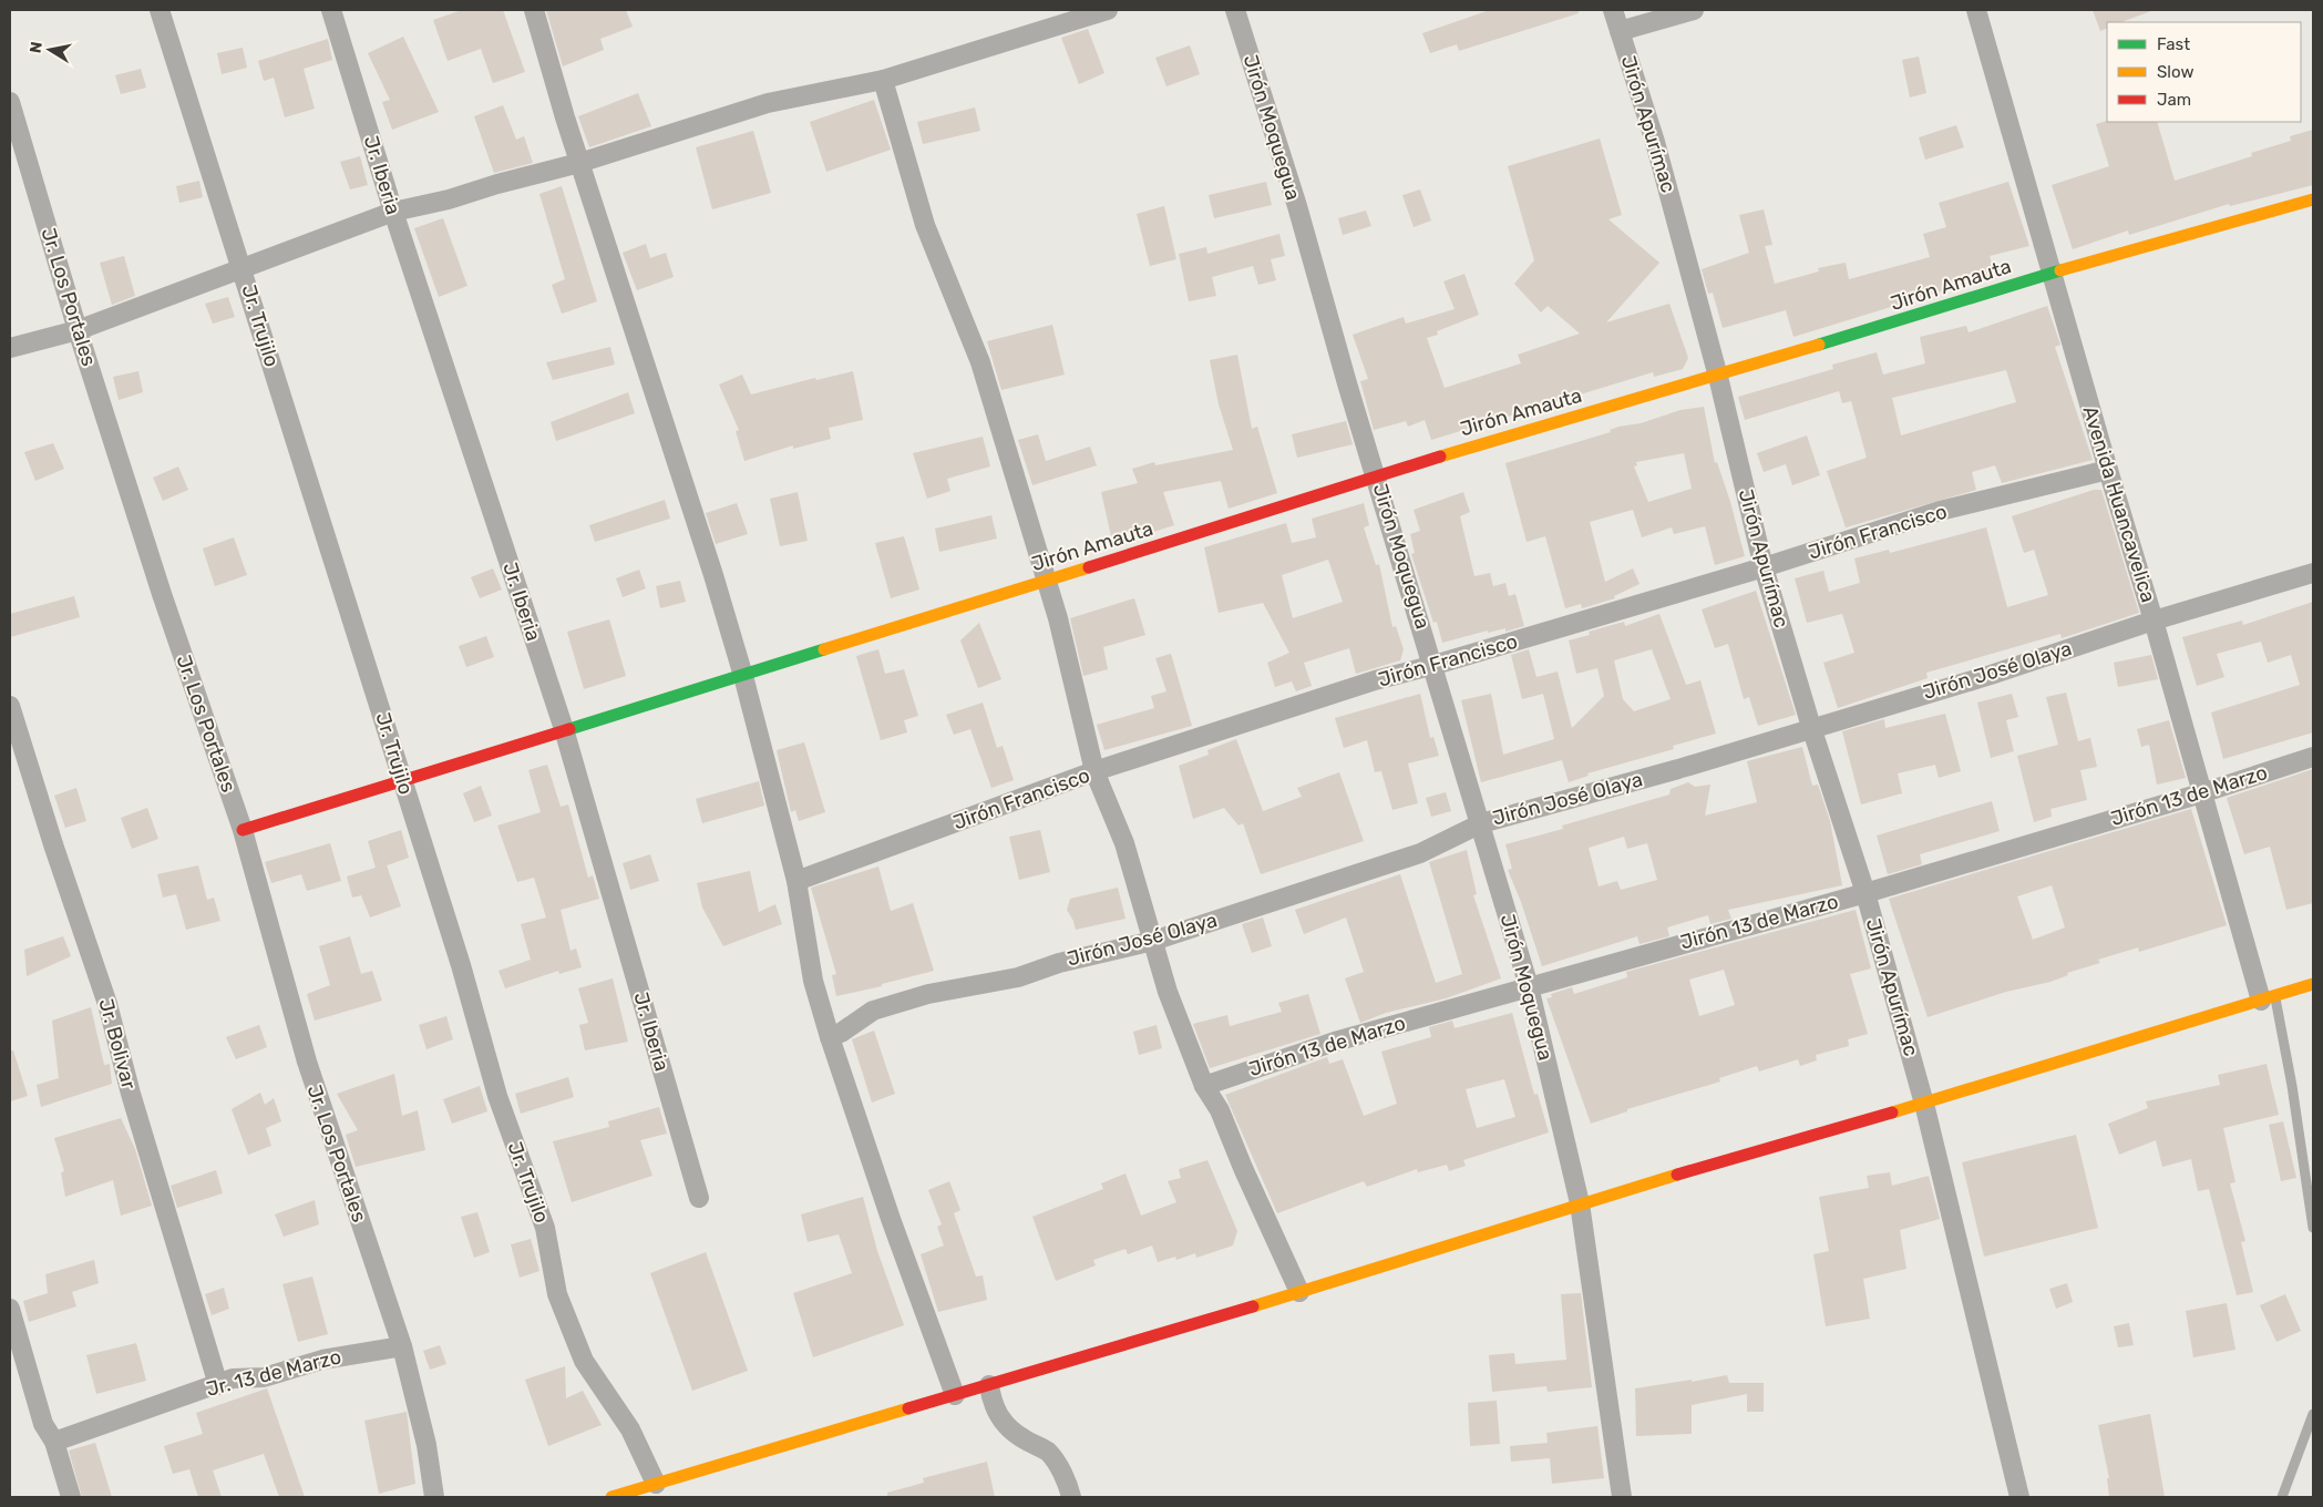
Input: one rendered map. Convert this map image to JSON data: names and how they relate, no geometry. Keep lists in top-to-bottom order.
{
  "streets": {
    "main road": ["Jirón Amauta"],
    "street": [
      "Jirón Apurímac",
      "Jirón Moquegua",
      "Jr. Iberia",
      "Jr. Los Portales",
      "Jr. Trujilo",
      "Avenida Huancavelica",
      "Jirón Francisco",
      "Jirón José Olaya",
      "Jirón 13 de Marzo",
      "Jr. Bolivar",
      "Jr. 13 de Marzo"
    ]
  },
  "crossings": [
    ["Jirón Apurímac", "Jirón Amauta"],
    ["Jirón Apurímac", "Jirón Francisco"],
    ["Jirón Apurímac", "Jirón José Olaya"],
    ["Jirón Apurímac", "Jirón 13 de Marzo"],
    ["Jirón Moquegua", "Jirón Amauta"],
    ["Jirón Moquegua", "Jirón Francisco"],
    ["Jirón Moquegua", "Jirón José Olaya"],
    ["Jirón Moquegua", "Jirón 13 de Marzo"],
    ["Jr. Iberia", "Jirón Amauta"],
    ["Jirón Amauta", "Jr. Los Portales"],
    ["Jirón Amauta", "Jr. Trujilo"],
    ["Jirón Amauta", "Avenida Huancavelica"],
    ["Jr. Los Portales", "Jr. 13 de Marzo"],
    ["Avenida Huancavelica", "Jirón Francisco"],
    ["Avenida Huancavelica", "Jirón José Olaya"],
    ["Avenida Huancavelica", "Jirón 13 de Marzo"],
    ["Jr. Bolivar", "Jr. 13 de Marzo"]
  ],
  "legend": ["Fast", "Slow", "Jam"],
  "north": "left"
}
